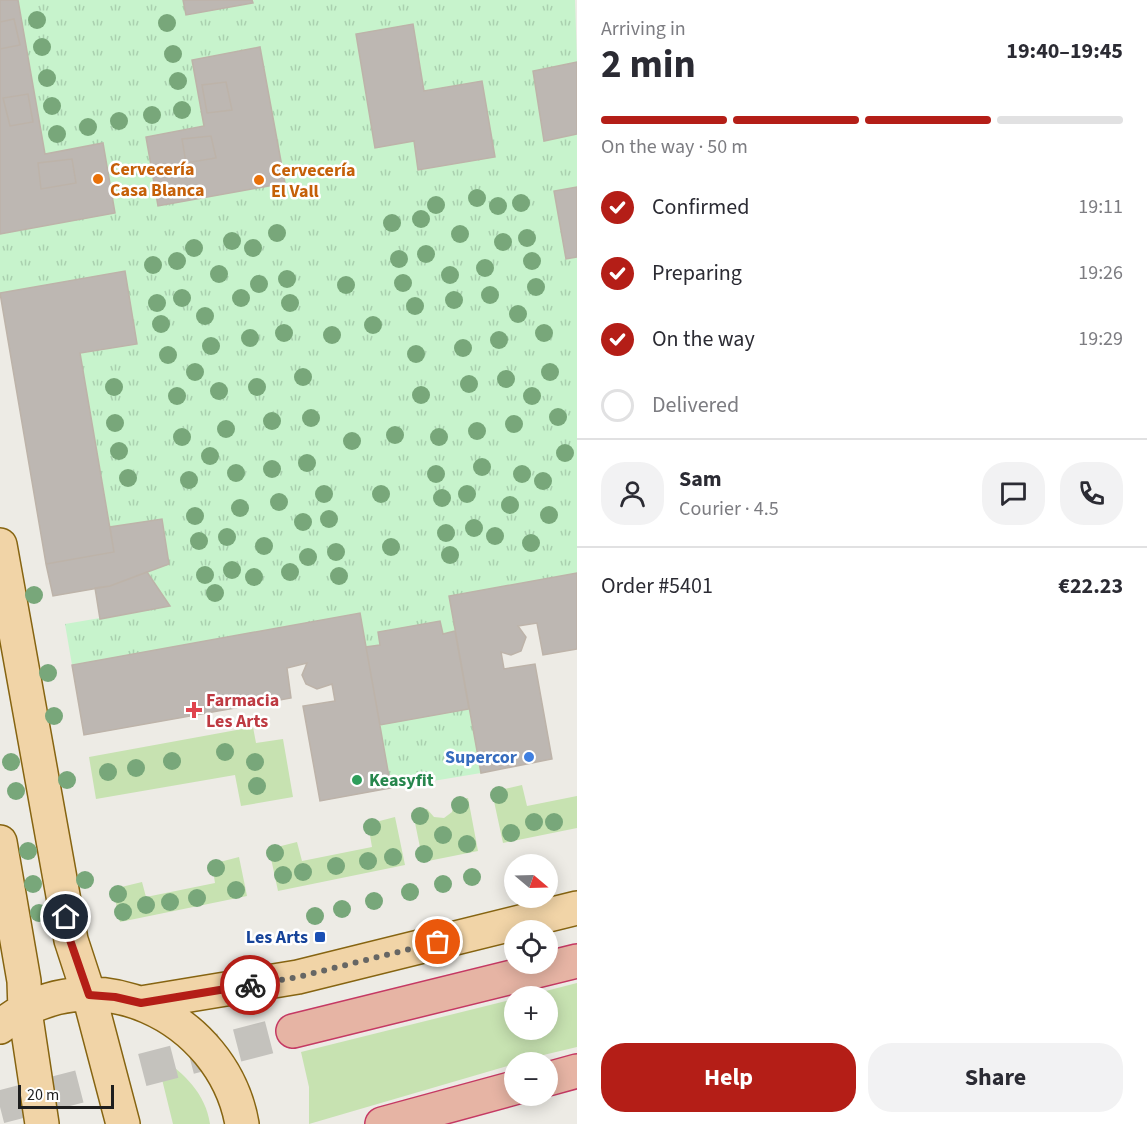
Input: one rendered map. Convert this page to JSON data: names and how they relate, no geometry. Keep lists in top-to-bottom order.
{
  "places": {
    "other": [
      "Cervecería Casa Blanca",
      "Cervecería El Vall",
      "Supercor",
      "Keasyfit"
    ],
    "health": ["Farmacia Les Arts"],
    "transit": ["Les Arts"]
  },
  "scale_bar": "20 m",
  "north": "right",
  "page": {
    "heading": ["2 min", "Arriving in", "19:40–19:45"],
    "panel": [
      "Sam",
      "Courier · 4.5",
      "Order #5401",
      "€22.23"
    ],
    "bar": "On the way · 50 m",
    "list": [
      ["Confirmed", "19:11"],
      ["Preparing", "19:26"],
      ["On the way", "19:29"],
      "Delivered"
    ],
    "map_buttons": ["+", "−"],
    "buttons": ["Help", "Share"],
    "scale": "20 m"
  }
}
